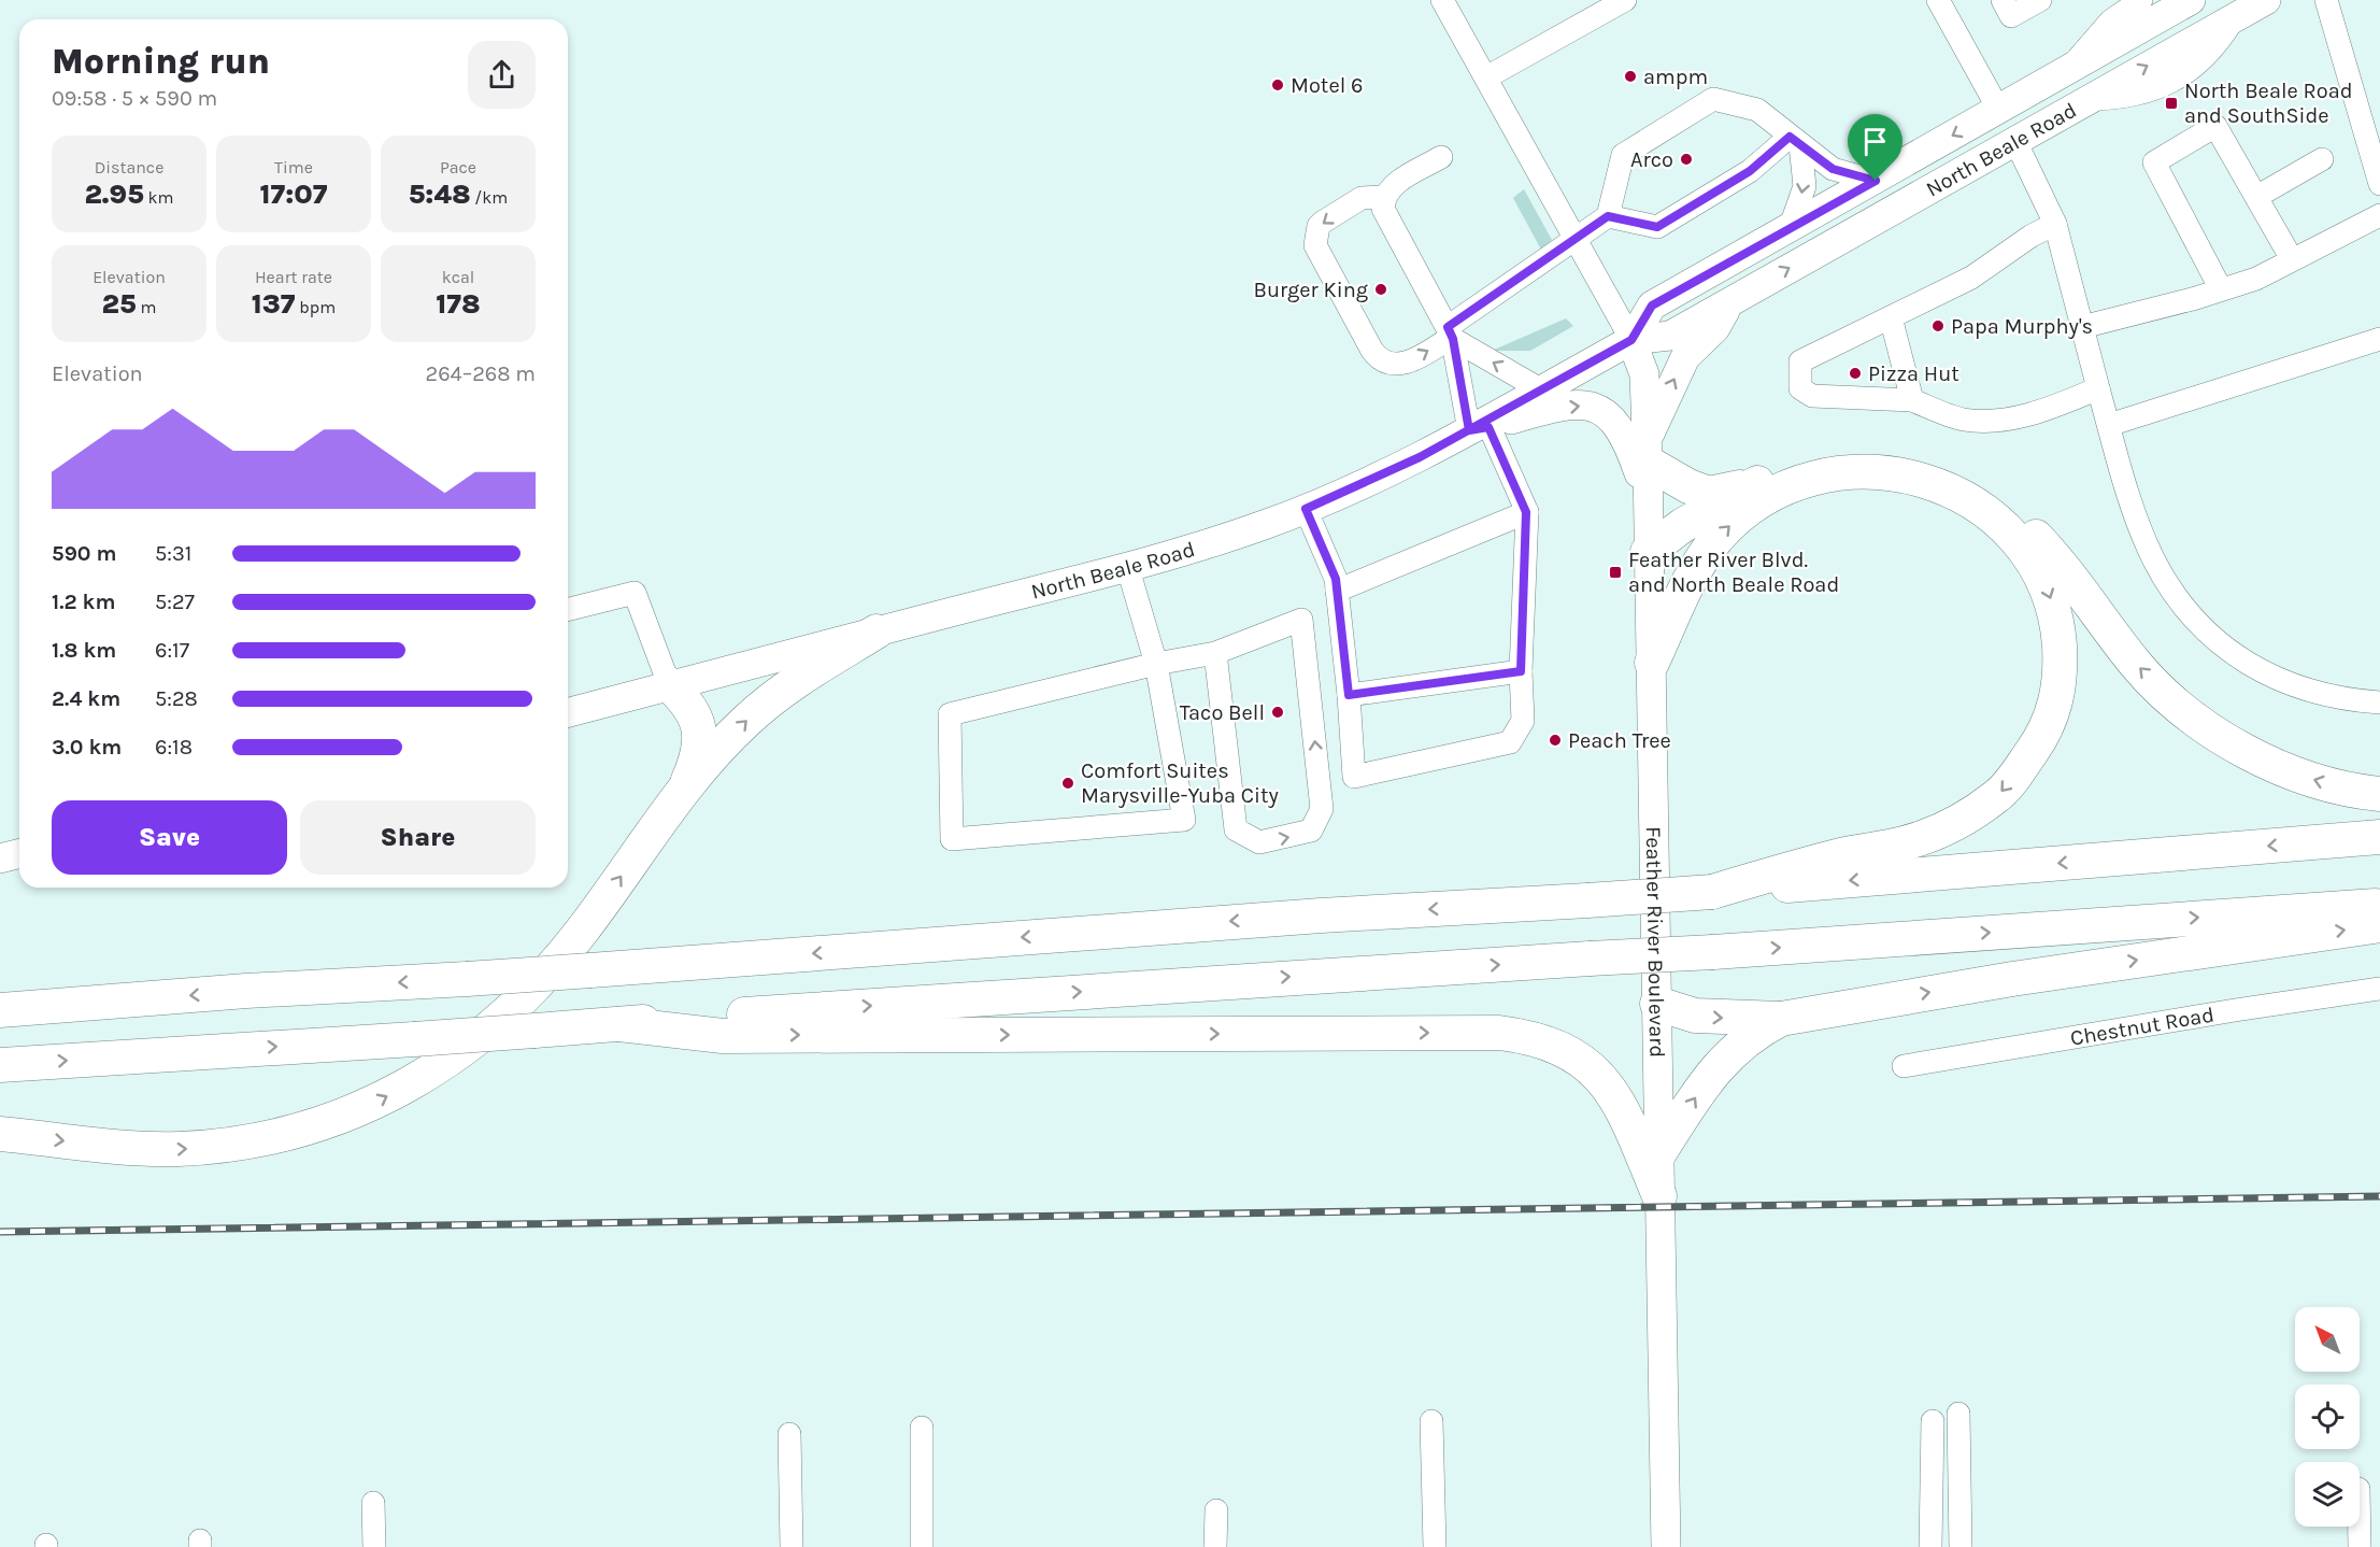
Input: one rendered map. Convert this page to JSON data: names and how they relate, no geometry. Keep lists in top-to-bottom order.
{
  "streets": {
    "main road": ["North Beale Road", "Feather River Boulevard"],
    "street": ["Chestnut Road"]
  },
  "crossings": [
    ["North Beale Road", "Feather River Boulevard"]
  ],
  "places": {
    "other": [
      "ampm",
      "Motel 6",
      "Arco",
      "Burger King",
      "Papa Murphy's",
      "Pizza Hut",
      "Taco Bell",
      "Peach Tree",
      "Comfort Suites Marysville-Yuba City"
    ],
    "transit": ["North Beale Road and SouthSide", "Feather River Blvd. and North Beale Road"]
  },
  "north": "top left",
  "page": {
    "heading": ["Morning run", "09:58 · 5 × 590 m"],
    "stats": [
      ["Distance", "2.95 km"],
      ["Time", "17:07"],
      ["Pace", "5:48 /km"],
      ["Elevation", "25 m"],
      ["Heart rate", "137 bpm"],
      ["kcal", "178"]
    ],
    "chart": ["Elevation", "264–268 m"],
    "list": [
      {
        "name": "590 m",
        "note": "5:31"
      },
      {
        "name": "1.2 km",
        "note": "5:27"
      },
      {
        "name": "1.8 km",
        "note": "6:17"
      },
      {
        "name": "2.4 km",
        "note": "5:28"
      },
      {
        "name": "3.0 km",
        "note": "6:18"
      }
    ],
    "buttons": ["Save", "Share"]
  }
}
